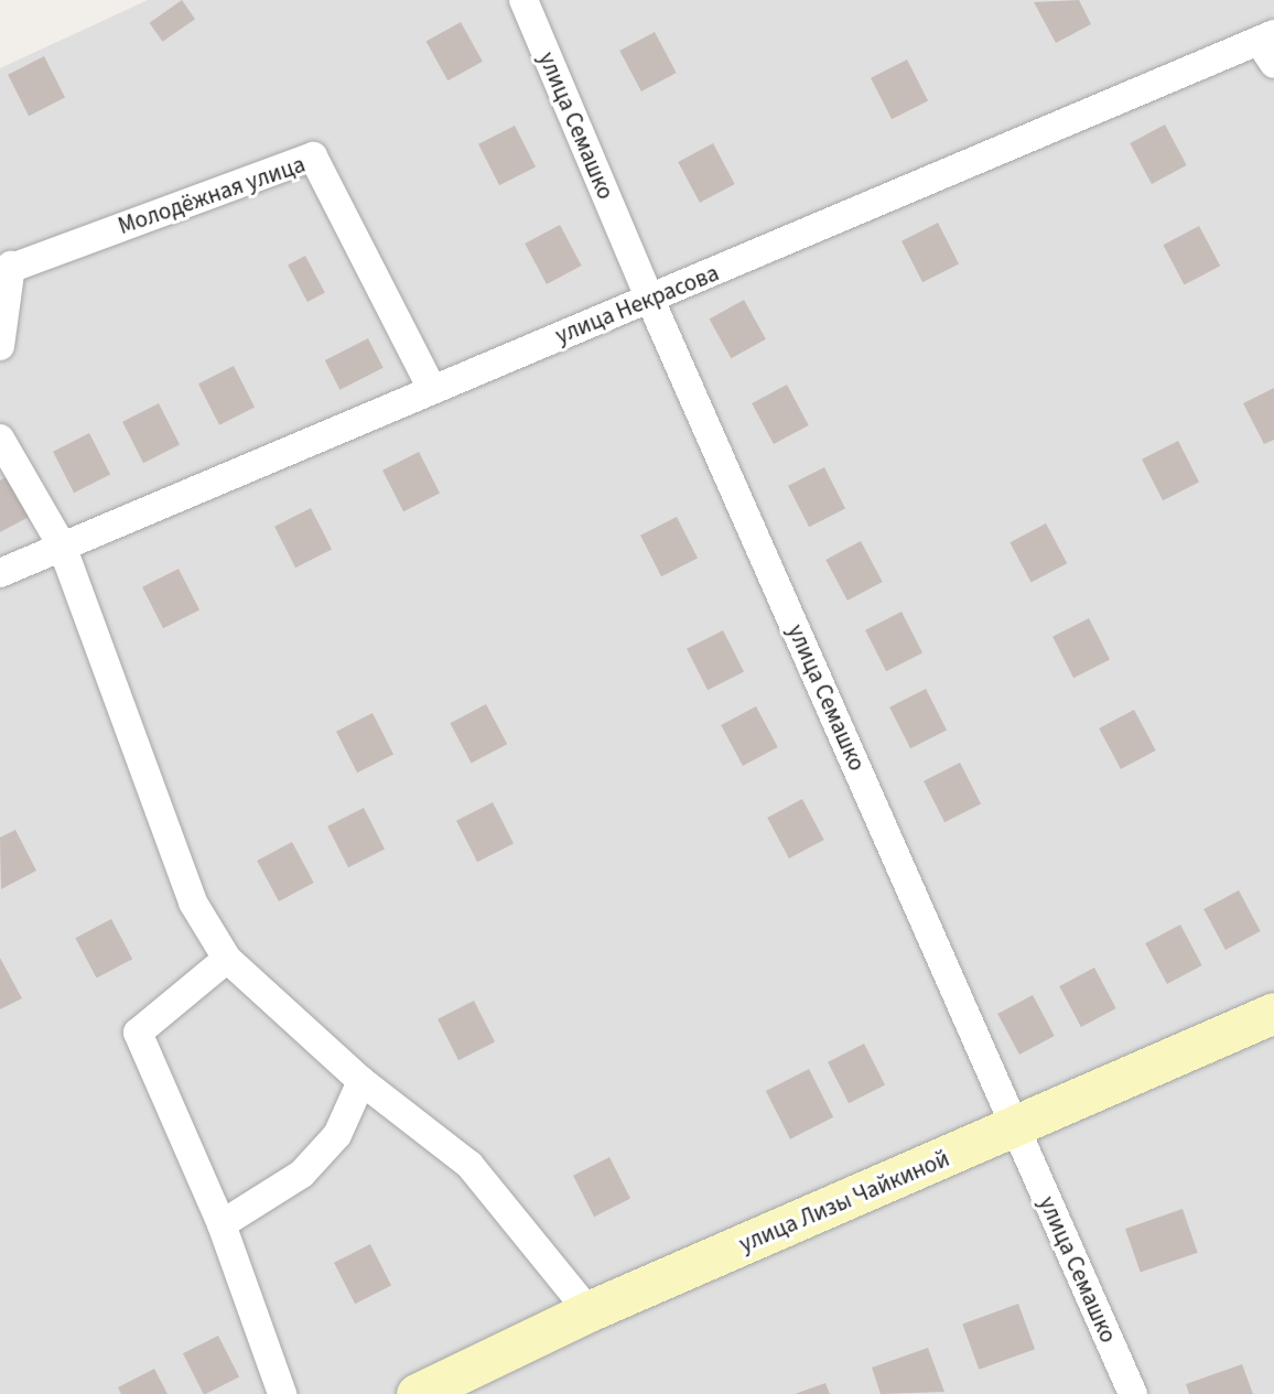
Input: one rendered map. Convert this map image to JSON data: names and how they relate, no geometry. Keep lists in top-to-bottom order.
{
  "streets": {
    "street": [
      "улица Семашко",
      "Молодёжная улица",
      "улица Некрасова",
      "улица Лизы Чайкиной"
    ]
  },
  "crossings": [
    ["улица Семашко", "улица Некрасова"],
    ["улица Семашко", "улица Лизы Чайкиной"],
    ["Молодёжная улица", "улица Некрасова"]
  ]
}
